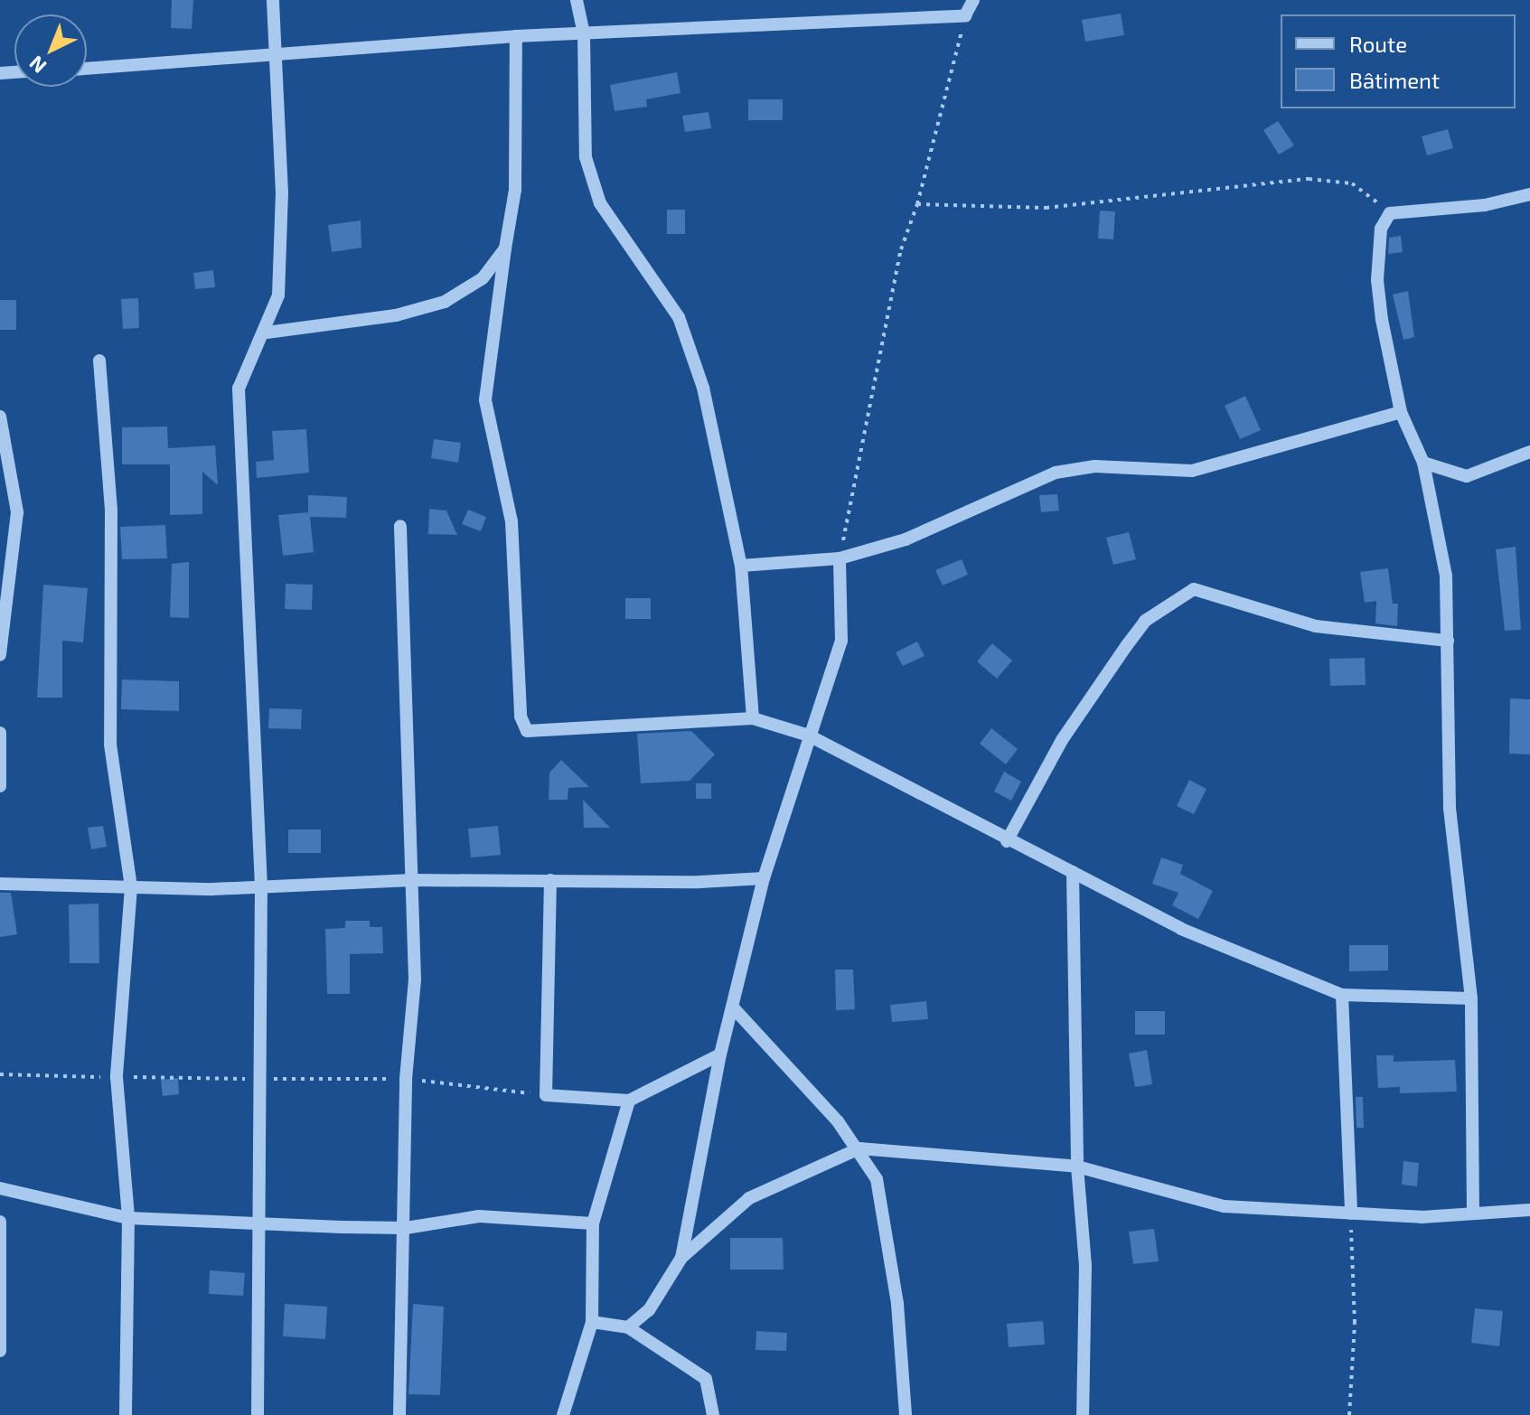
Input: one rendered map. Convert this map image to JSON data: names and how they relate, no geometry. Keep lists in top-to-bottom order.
{
  "legend": ["Route", "Bâtiment"],
  "north": "bottom left"
}
